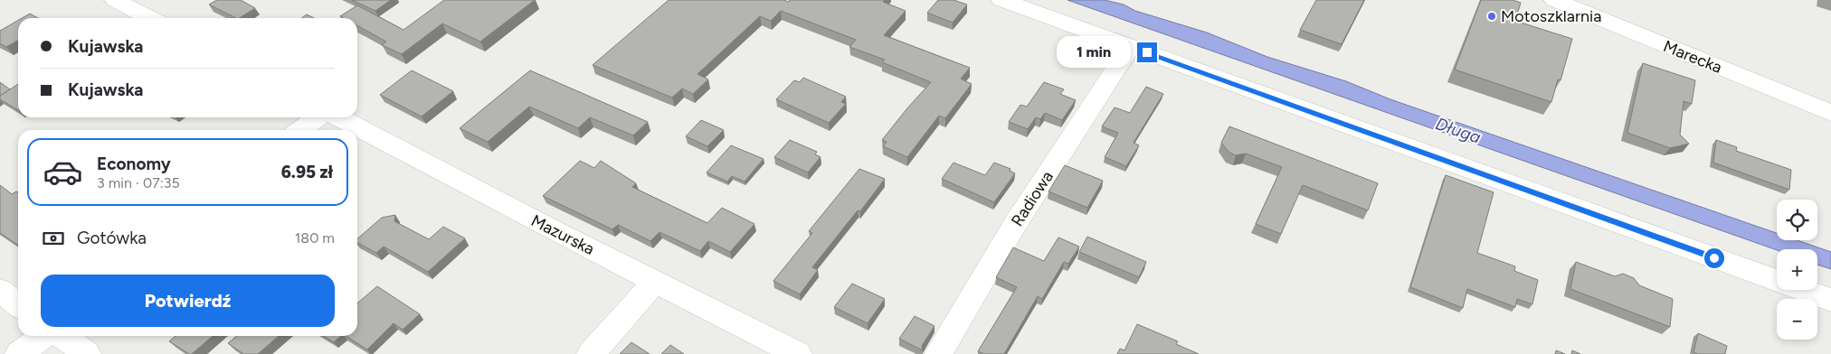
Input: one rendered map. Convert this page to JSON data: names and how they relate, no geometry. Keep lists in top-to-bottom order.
{
  "streets": {
    "street": ["Marecka", "Radiowa", "Mazurska"]
  },
  "water": ["Długa"],
  "places": ["Motoszklarnia"],
  "page": {
    "banner": ["Kujawska", "Kujawska"],
    "bubble": "1 min",
    "list": [
      {
        "name": "Economy",
        "note": "3 min · 07:35",
        "value": "6.95 zł"
      }
    ],
    "map_buttons": ["+", "−"],
    "pay": ["Gotówka", "180 m"],
    "buttons": "Potwierdź"
  }
}
